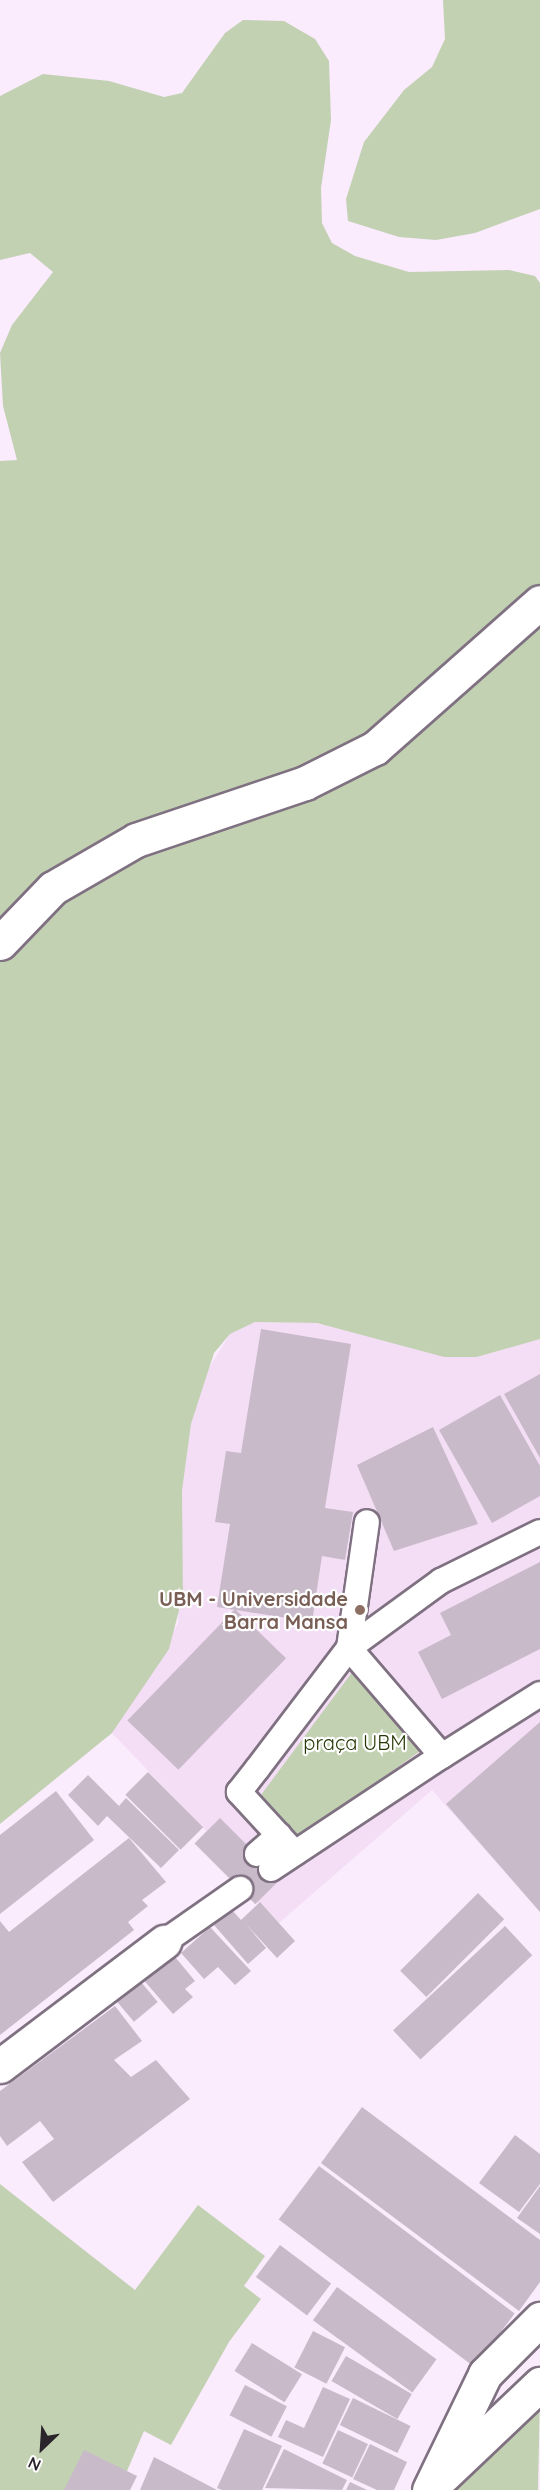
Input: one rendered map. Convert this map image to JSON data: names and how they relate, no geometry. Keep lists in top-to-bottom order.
{
  "parks": ["praça UBM"],
  "places": ["UBM - Universidade Barra Mansa"],
  "north": "bottom left"
}
